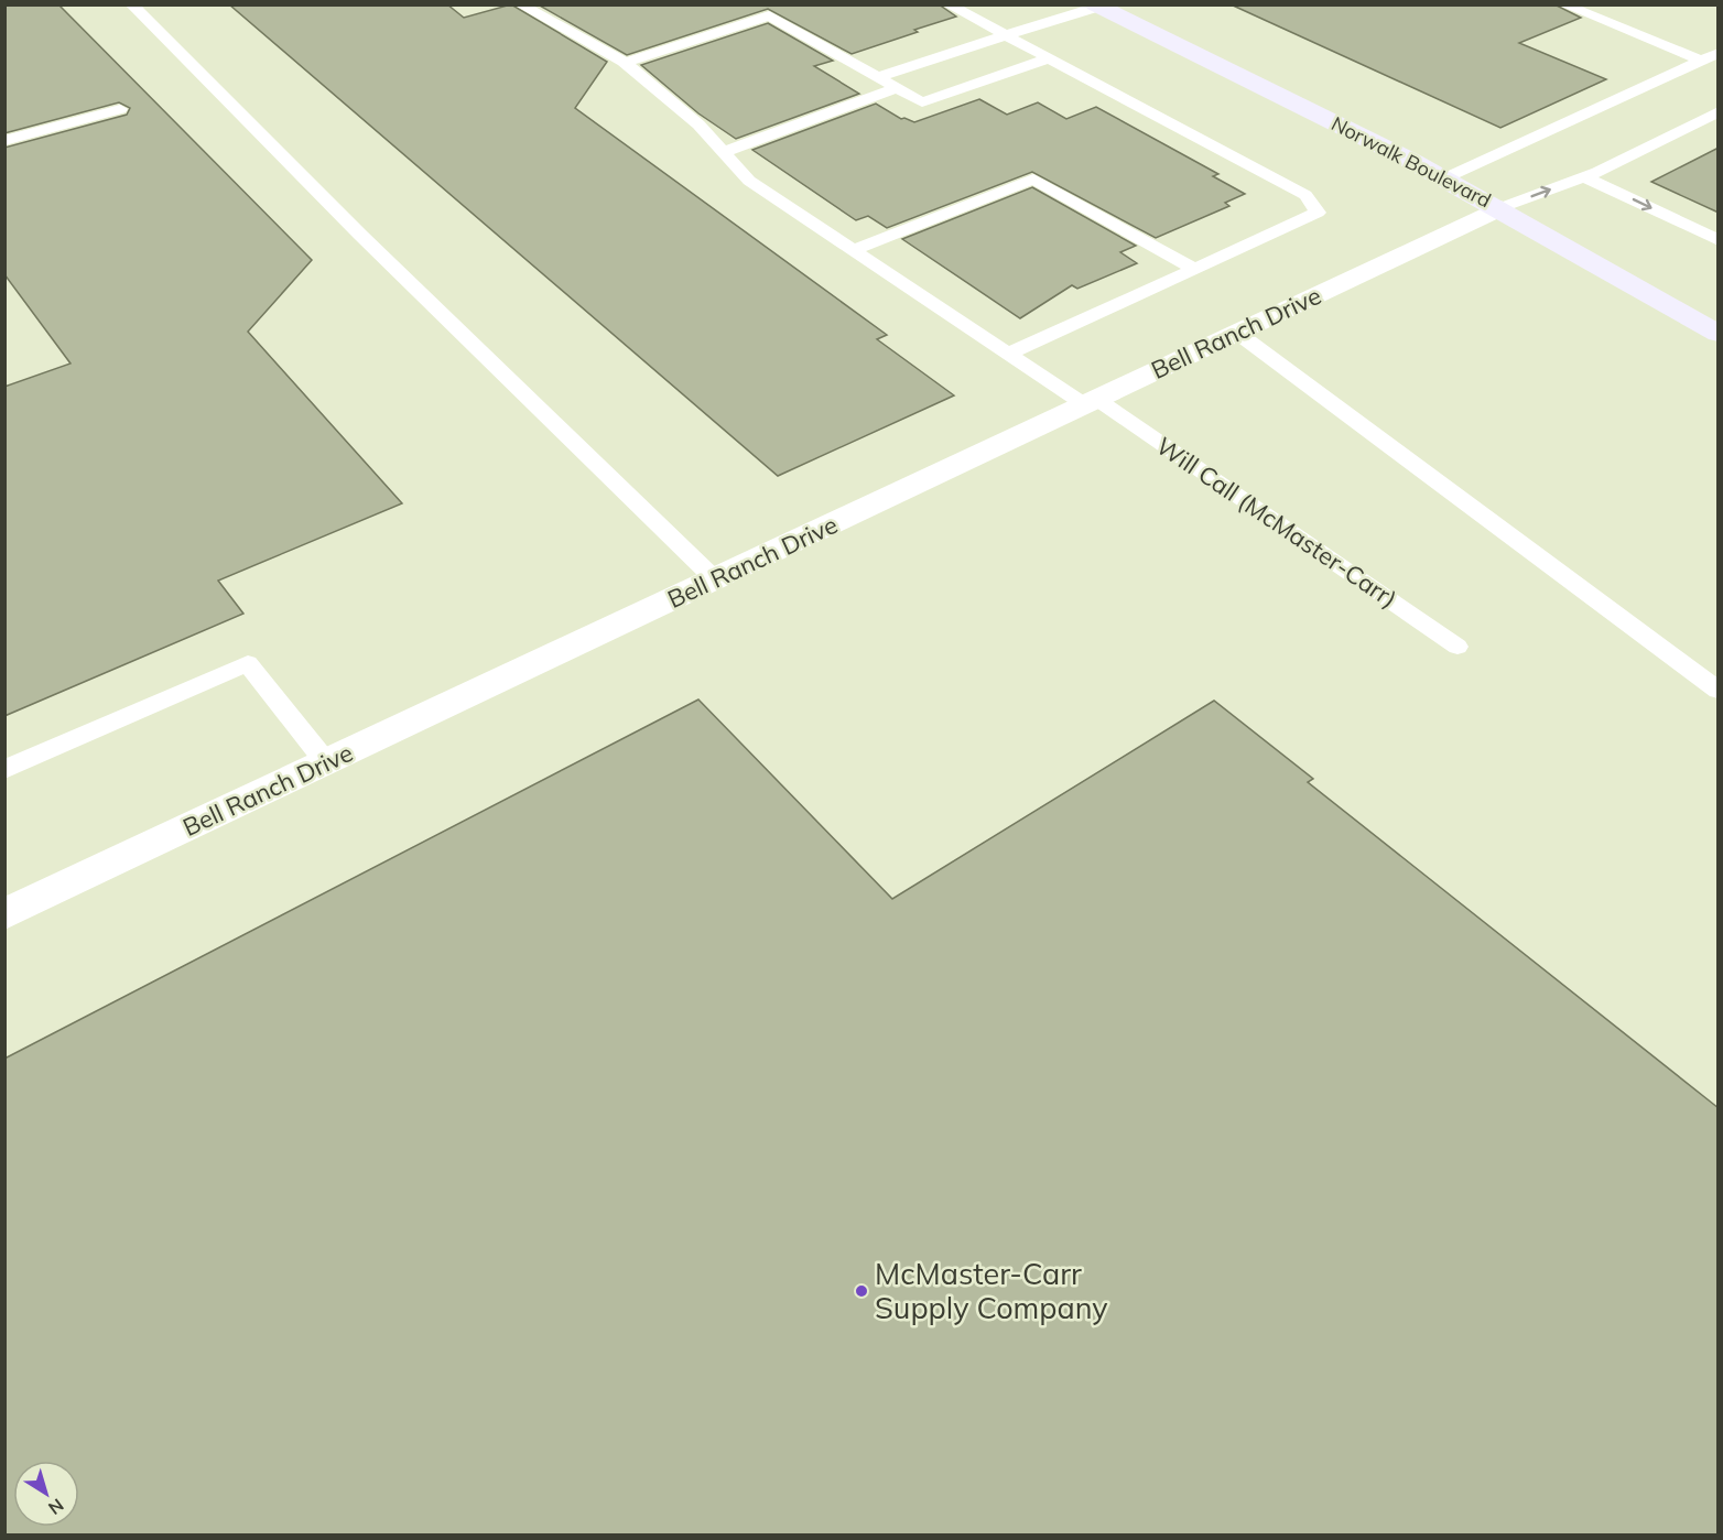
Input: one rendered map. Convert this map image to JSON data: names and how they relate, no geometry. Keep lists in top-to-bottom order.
{
  "streets": {
    "main road": ["Norwalk Boulevard"],
    "street": ["Bell Ranch Drive"],
    "lane": ["Will Call (McMaster-Carr)"]
  },
  "crossings": [
    ["Norwalk Boulevard", "Bell Ranch Drive"],
    ["Bell Ranch Drive", "Will Call (McMaster-Carr)"]
  ],
  "places": ["McMaster-Carr Supply Company"],
  "north": "bottom right"
}
